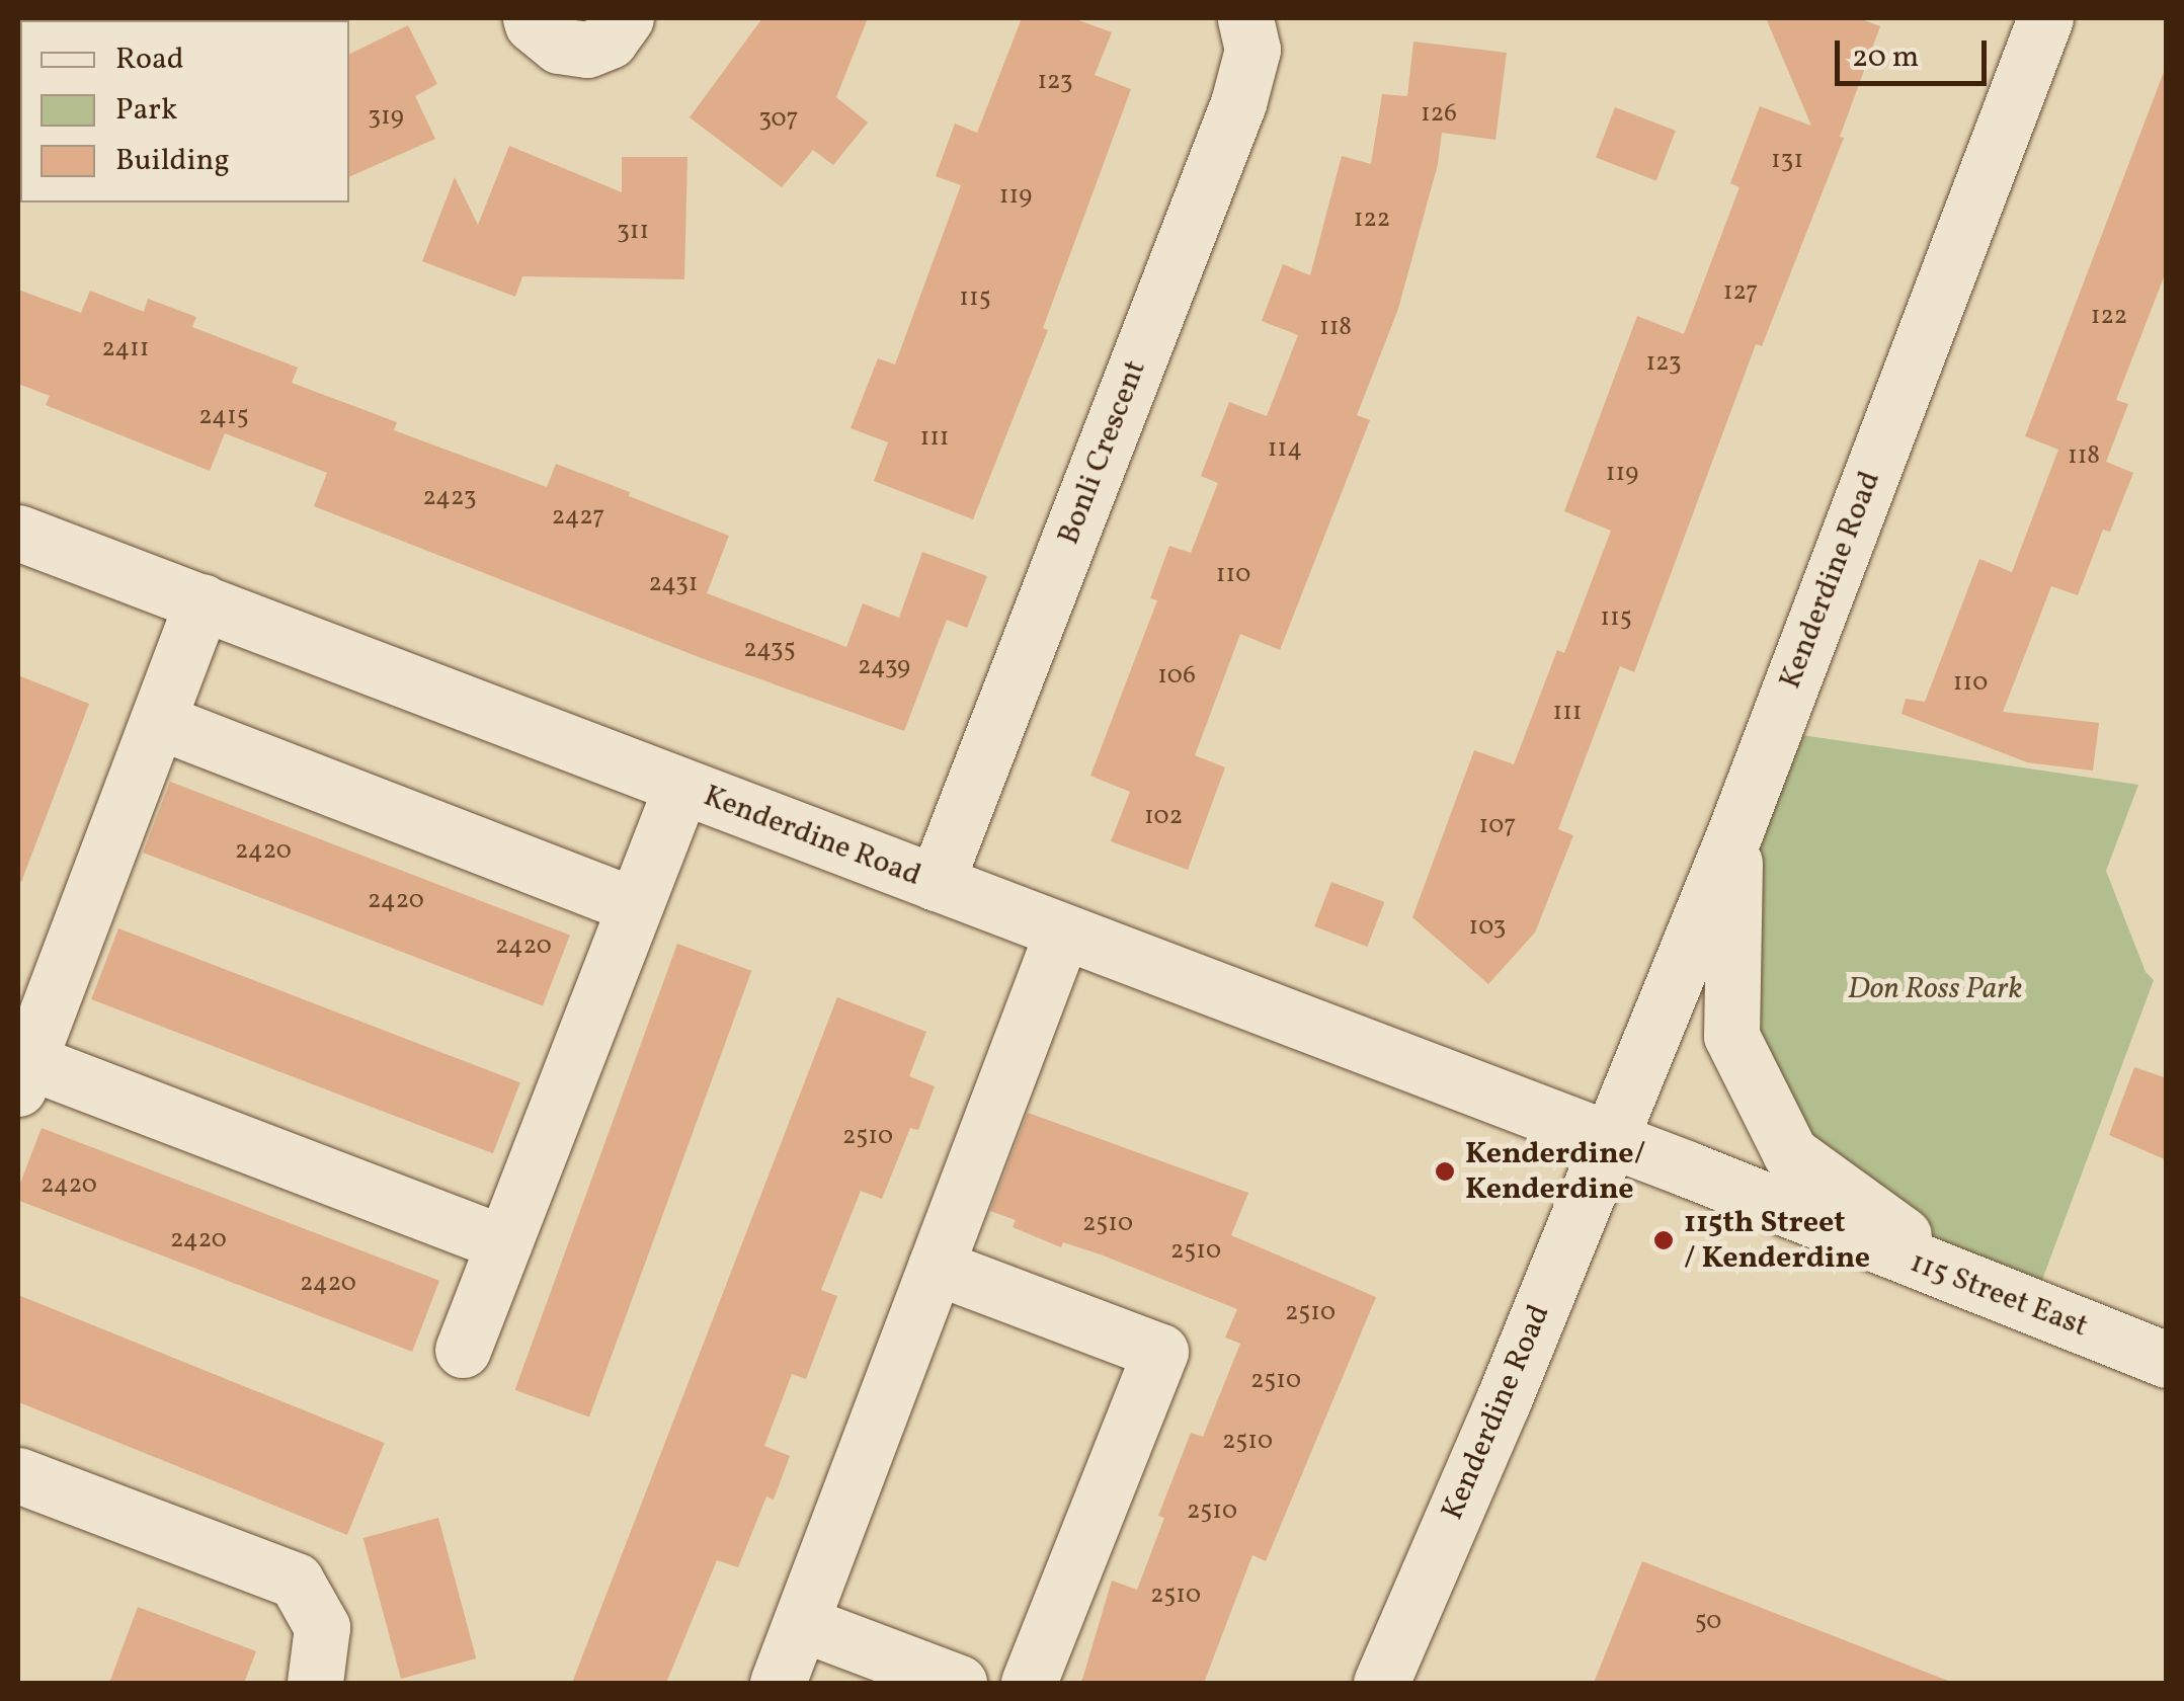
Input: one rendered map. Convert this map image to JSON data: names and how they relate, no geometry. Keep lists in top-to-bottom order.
{
  "streets": {
    "street": ["Bonli Crescent", "Kenderdine Road", "115 Street East"]
  },
  "crossings": [
    ["Bonli Crescent", "Kenderdine Road"],
    ["Kenderdine Road", "115 Street East"]
  ],
  "parks": ["Don Ross Park"],
  "places": ["Kenderdine/ Kenderdine", "115th Street / Kenderdine"],
  "house_numbers": [
    "123",
    "126",
    "319",
    "307",
    "131",
    "119",
    "122",
    "311",
    "127",
    "115",
    "122",
    "118",
    "2411",
    "123",
    "2415",
    "111",
    "114",
    "118",
    "119",
    "2423",
    "2427",
    "110",
    "2431",
    "115",
    "2435",
    "2439",
    "106",
    "110",
    "111",
    "102",
    "107",
    "2420",
    "2420",
    "103",
    "2420",
    "2510",
    "2420",
    "2510",
    "2420",
    "2510",
    "2420",
    "2510",
    "2510",
    "2510",
    "2510",
    "2510",
    "50"
  ],
  "legend": ["Road", "Park", "Building"],
  "scale_bar": "20 m"
}
